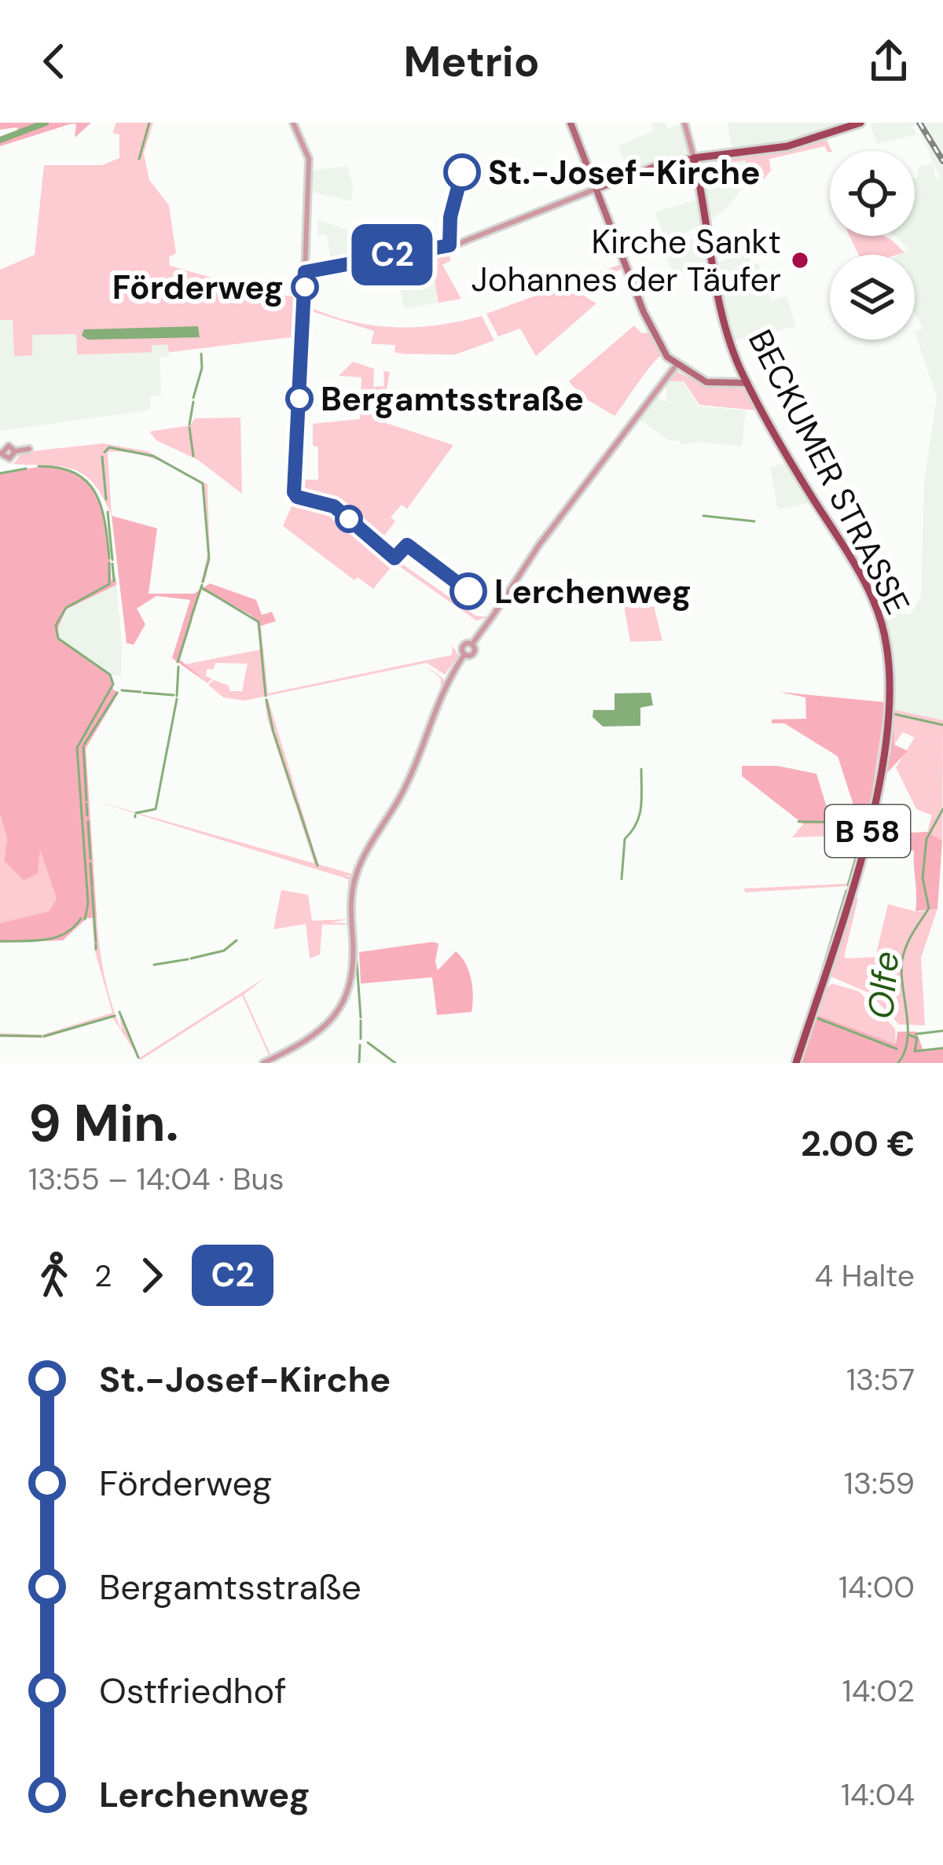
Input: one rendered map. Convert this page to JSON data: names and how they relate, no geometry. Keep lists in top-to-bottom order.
{
  "streets": {
    "main road": ["BECKUMER STRASSE", "B 58"]
  },
  "water": ["Olfe"],
  "places": [
    "St.-Josef-Kirche",
    "Kirche Sankt Johannes der Täufer",
    "Förderweg",
    "Bergamtsstraße",
    "Lerchenweg"
  ],
  "lines": ["bus line C2"],
  "page": {
    "header": "Metrio",
    "on_map": "C2",
    "heading": ["9 Min.", "13:55 – 14:04 · Bus", "2.00 €"],
    "legs": ["2", "C2", "4 Halte"],
    "list": [
      {
        "name": "St.-Josef-Kirche",
        "value": "13:57"
      },
      {
        "name": "Förderweg",
        "value": "13:59"
      },
      {
        "name": "Bergamtsstraße",
        "value": "14:00"
      },
      {
        "name": "Ostfriedhof",
        "value": "14:02"
      },
      {
        "name": "Lerchenweg",
        "value": "14:04"
      }
    ]
  }
}
